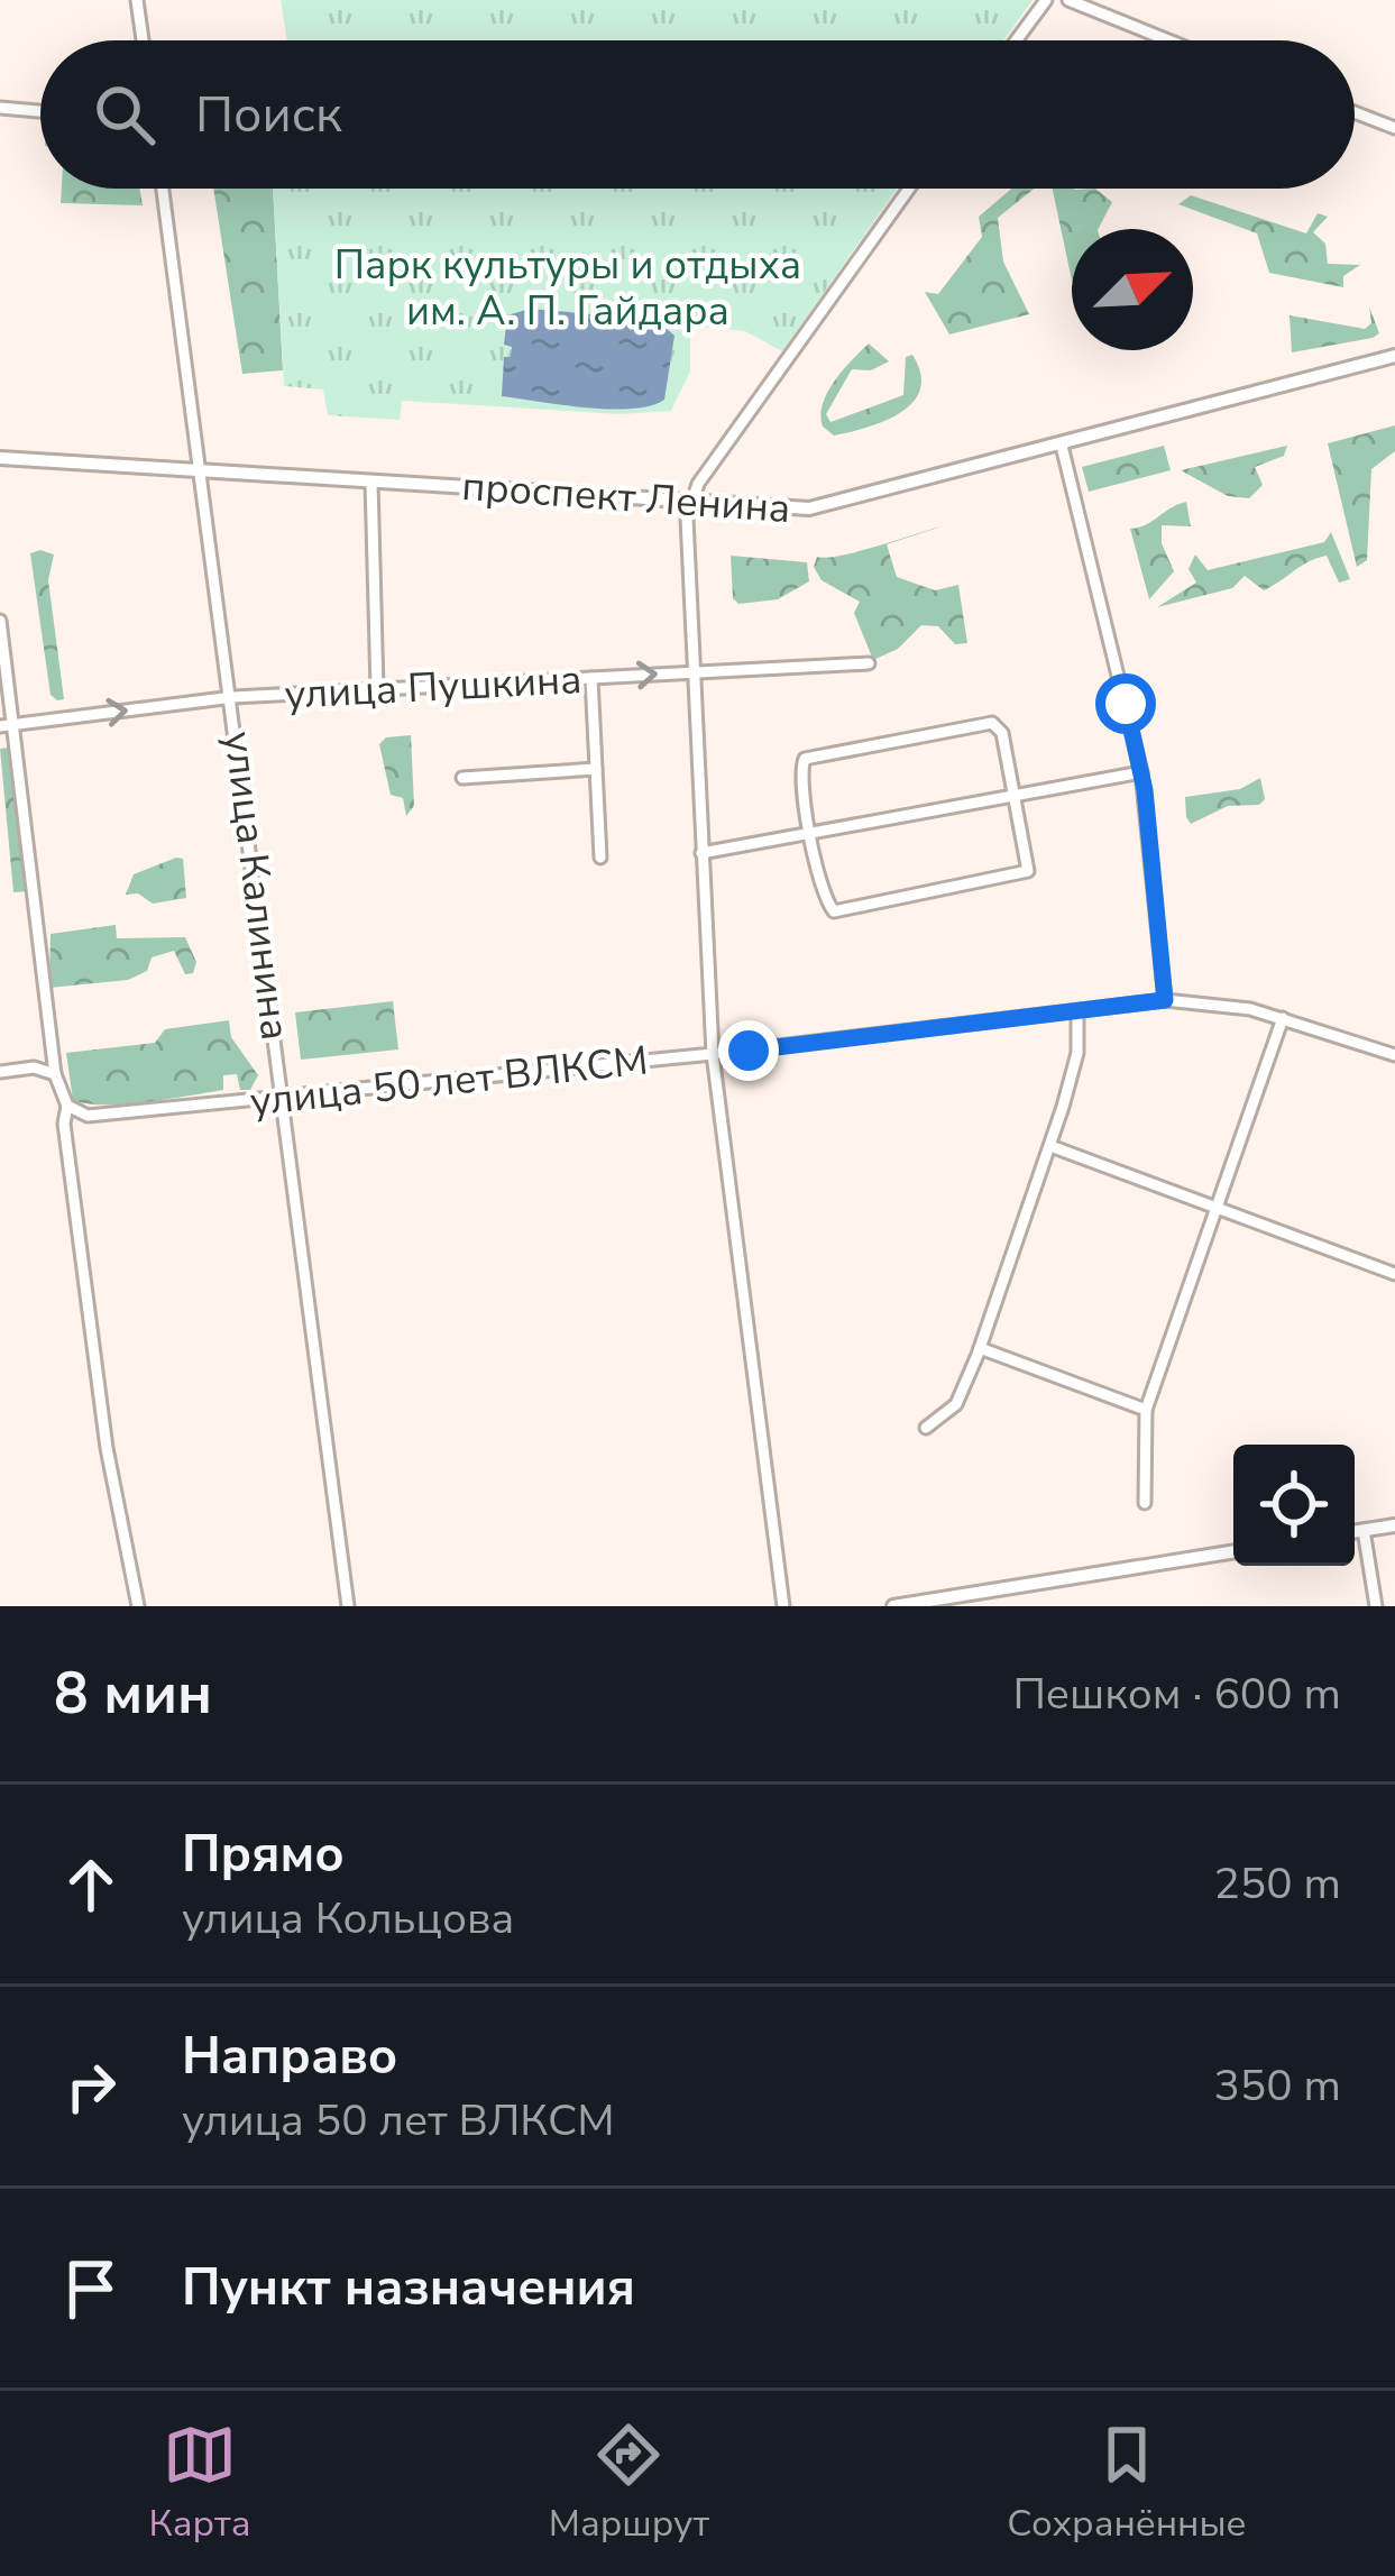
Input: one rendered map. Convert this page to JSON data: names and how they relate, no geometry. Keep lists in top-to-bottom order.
{
  "streets": {
    "main road": ["проспект Ленина"],
    "street": ["улица Пушкина", "улица Калинина", "улица 50 лет ВЛКСМ"]
  },
  "crossings": [
    ["проспект Ленина", "улица Калинина"],
    ["улица Пушкина", "улица Калинина"],
    ["улица Калинина", "улица 50 лет ВЛКСМ"]
  ],
  "one_way": ["улица Пушкина"],
  "parks": ["Парк культуры и отдыха им. А. П. Гайдара"],
  "north": "top right",
  "page": {
    "search": "Поиск",
    "heading": ["8 мин", "Пешком · 600 m"],
    "list": [
      ["Прямо", "улица Кольцова", "250 m"],
      ["Направо", "улица 50 лет ВЛКСМ", "350 m"],
      "Пункт назначения"
    ],
    "nav": ["Карта", "Маршрут", "Сохранённые"]
  }
}
